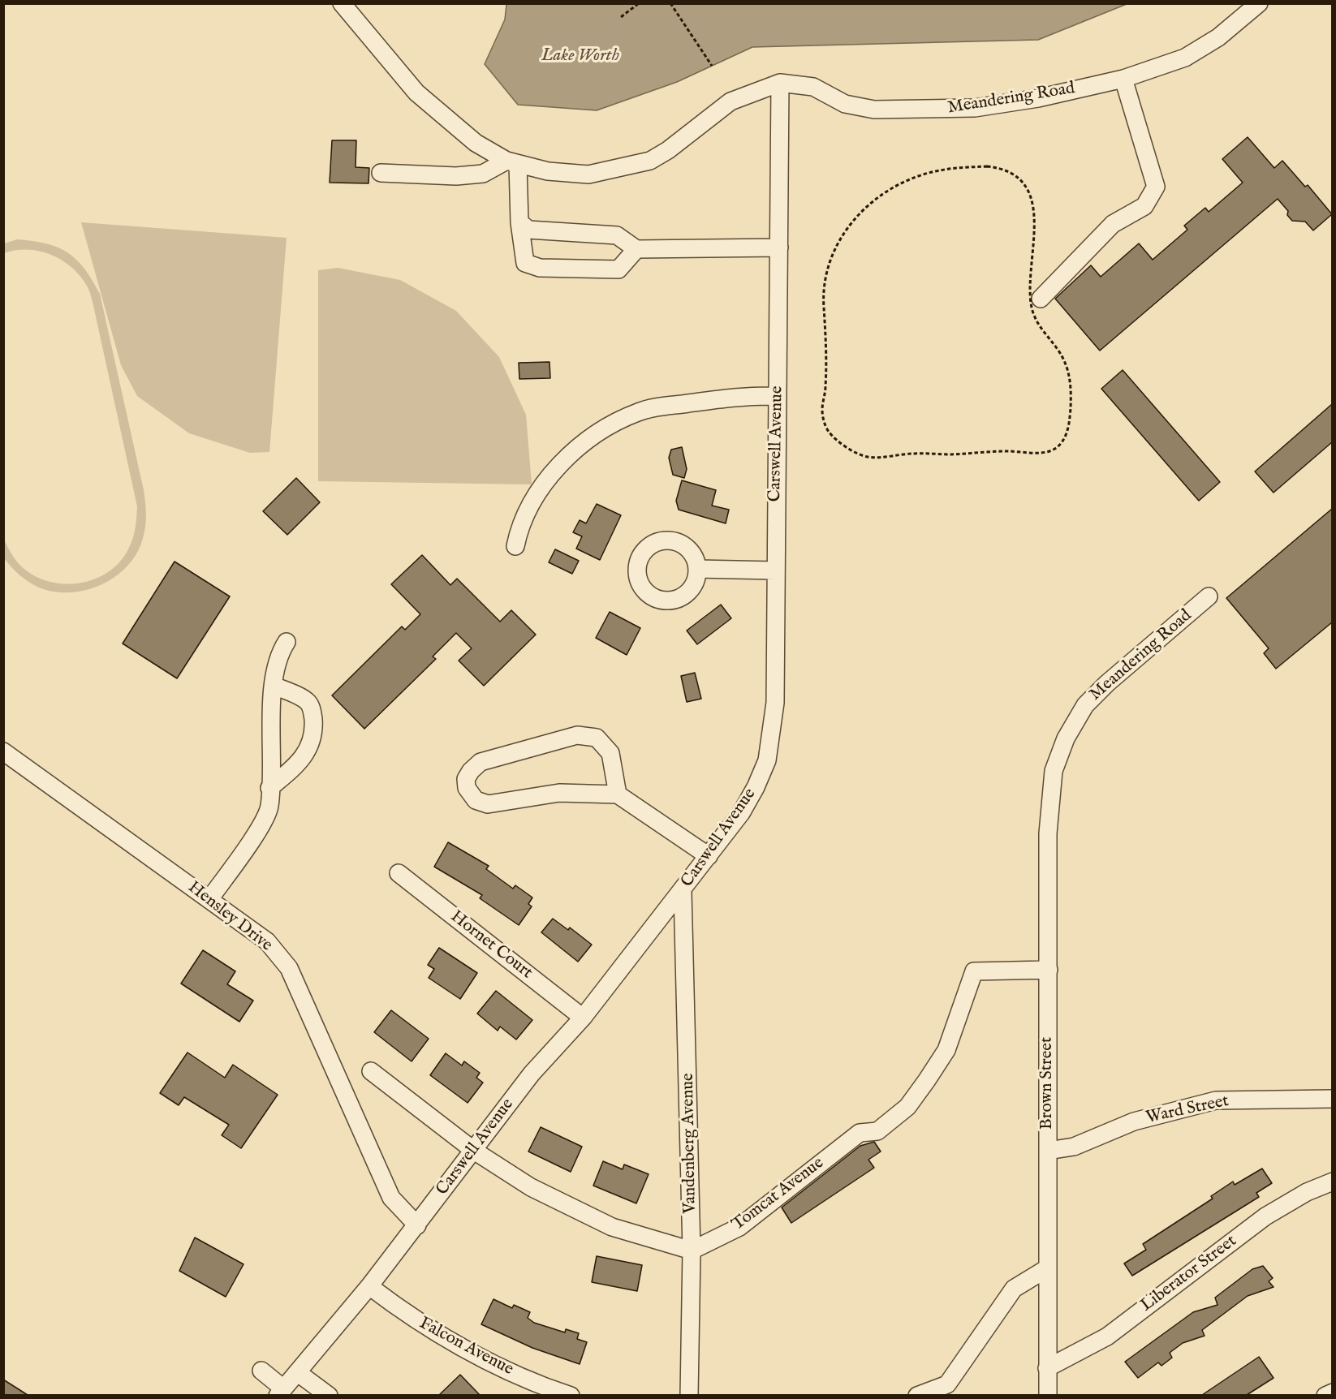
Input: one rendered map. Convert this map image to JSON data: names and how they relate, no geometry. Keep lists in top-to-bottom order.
{
  "streets": {
    "street": [
      "Meandering Road",
      "Carswell Avenue",
      "Hensley Drive",
      "Hornet Court",
      "Brown Street",
      "Ward Street",
      "Vandenberg Avenue",
      "Tomcat Avenue",
      "Liberator Street",
      "Falcon Avenue"
    ]
  },
  "crossings": [
    ["Meandering Road", "Carswell Avenue"],
    ["Meandering Road", "Brown Street"],
    ["Carswell Avenue", "Hensley Drive"],
    ["Carswell Avenue", "Hornet Court"],
    ["Carswell Avenue", "Vandenberg Avenue"],
    ["Carswell Avenue", "Falcon Avenue"],
    ["Brown Street", "Ward Street"],
    ["Brown Street", "Tomcat Avenue"],
    ["Brown Street", "Liberator Street"],
    ["Vandenberg Avenue", "Tomcat Avenue"]
  ],
  "water": ["Lake Worth"]
}
